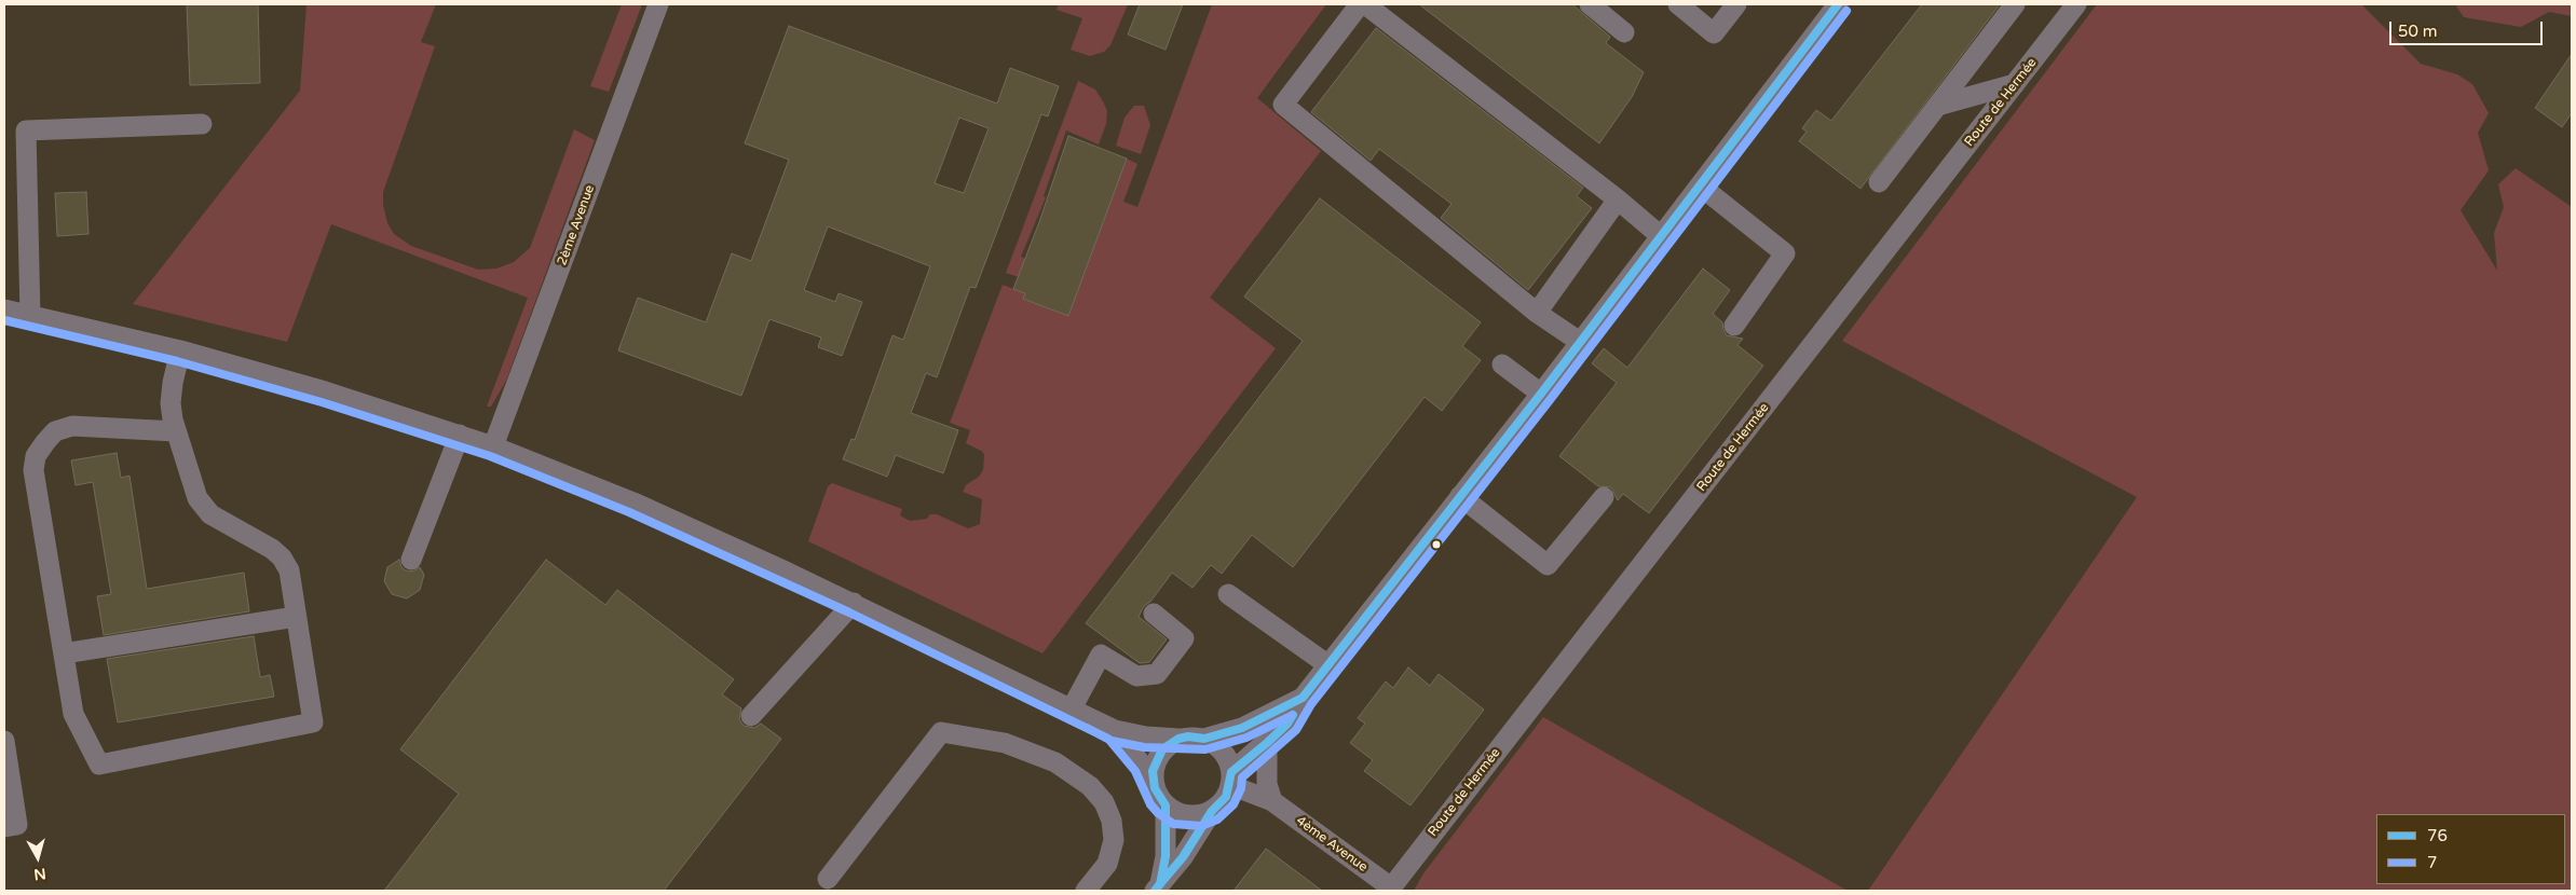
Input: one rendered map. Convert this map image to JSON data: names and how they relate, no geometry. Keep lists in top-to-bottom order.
{
  "streets": {
    "street": ["Route de Hermée", "2ème Avenue", "4ème Avenue"]
  },
  "crossings": [
    ["Route de Hermée", "4ème Avenue"]
  ],
  "lines": ["transit line 76", "transit line 7"],
  "legend": ["76", "7"],
  "scale_bar": "50 m",
  "north": "bottom"
}
